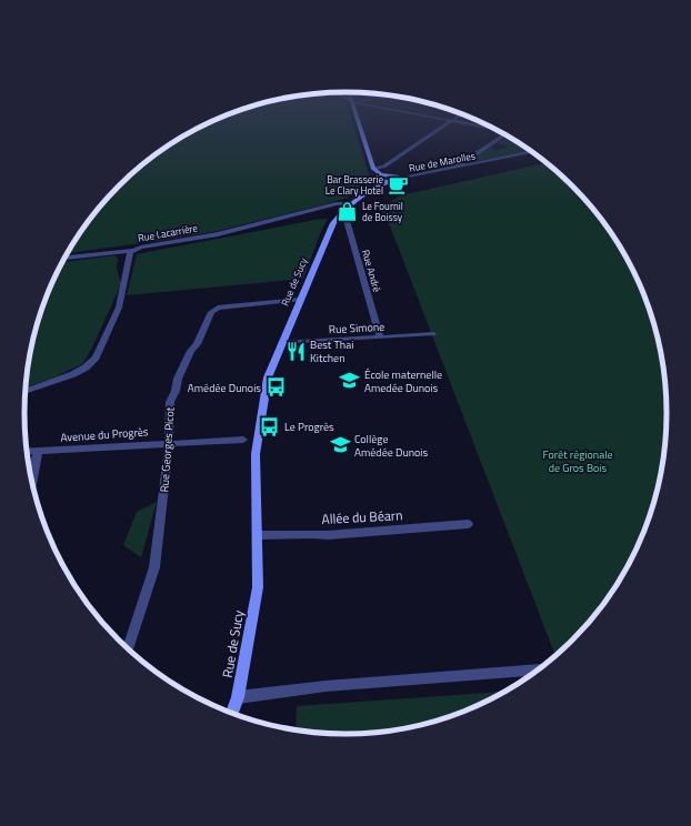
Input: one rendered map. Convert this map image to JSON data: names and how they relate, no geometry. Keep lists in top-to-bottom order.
{
  "streets": {
    "main road": ["Rue de Sucy"],
    "street": [
      "Rue de Marolles",
      "Rue Lacarrière",
      "Rue André",
      "Rue Simone",
      "Avenue du Progrès",
      "Rue Georges Picot",
      "Allée du Béarn"
    ]
  },
  "crossings": [
    ["Rue de Marolles", "Rue de Sucy"],
    ["Rue Lacarrière", "Rue André"],
    ["Rue Lacarrière", "Rue de Sucy"],
    ["Rue André", "Rue de Sucy"],
    ["Rue André", "Rue Simone"],
    ["Rue de Sucy", "Rue Simone"],
    ["Rue de Sucy", "Rue Georges Picot"],
    ["Rue de Sucy", "Allée du Béarn"],
    ["Avenue du Progrès", "Rue Georges Picot"]
  ],
  "parks": ["Forêt régionale de Gros Bois"],
  "places": {
    "cafe": ["Bar Brasserie Le Clary Hotel"],
    "shop": ["Le Fournil de Boissy"],
    "restaurant": ["Best Thai Kitchen"],
    "school or university": ["École maternelle Amedée Dunois", "Collège Amédée Dunois"],
    "bus stop": ["Amédée Dunois", "Le Progrès"]
  }
}
